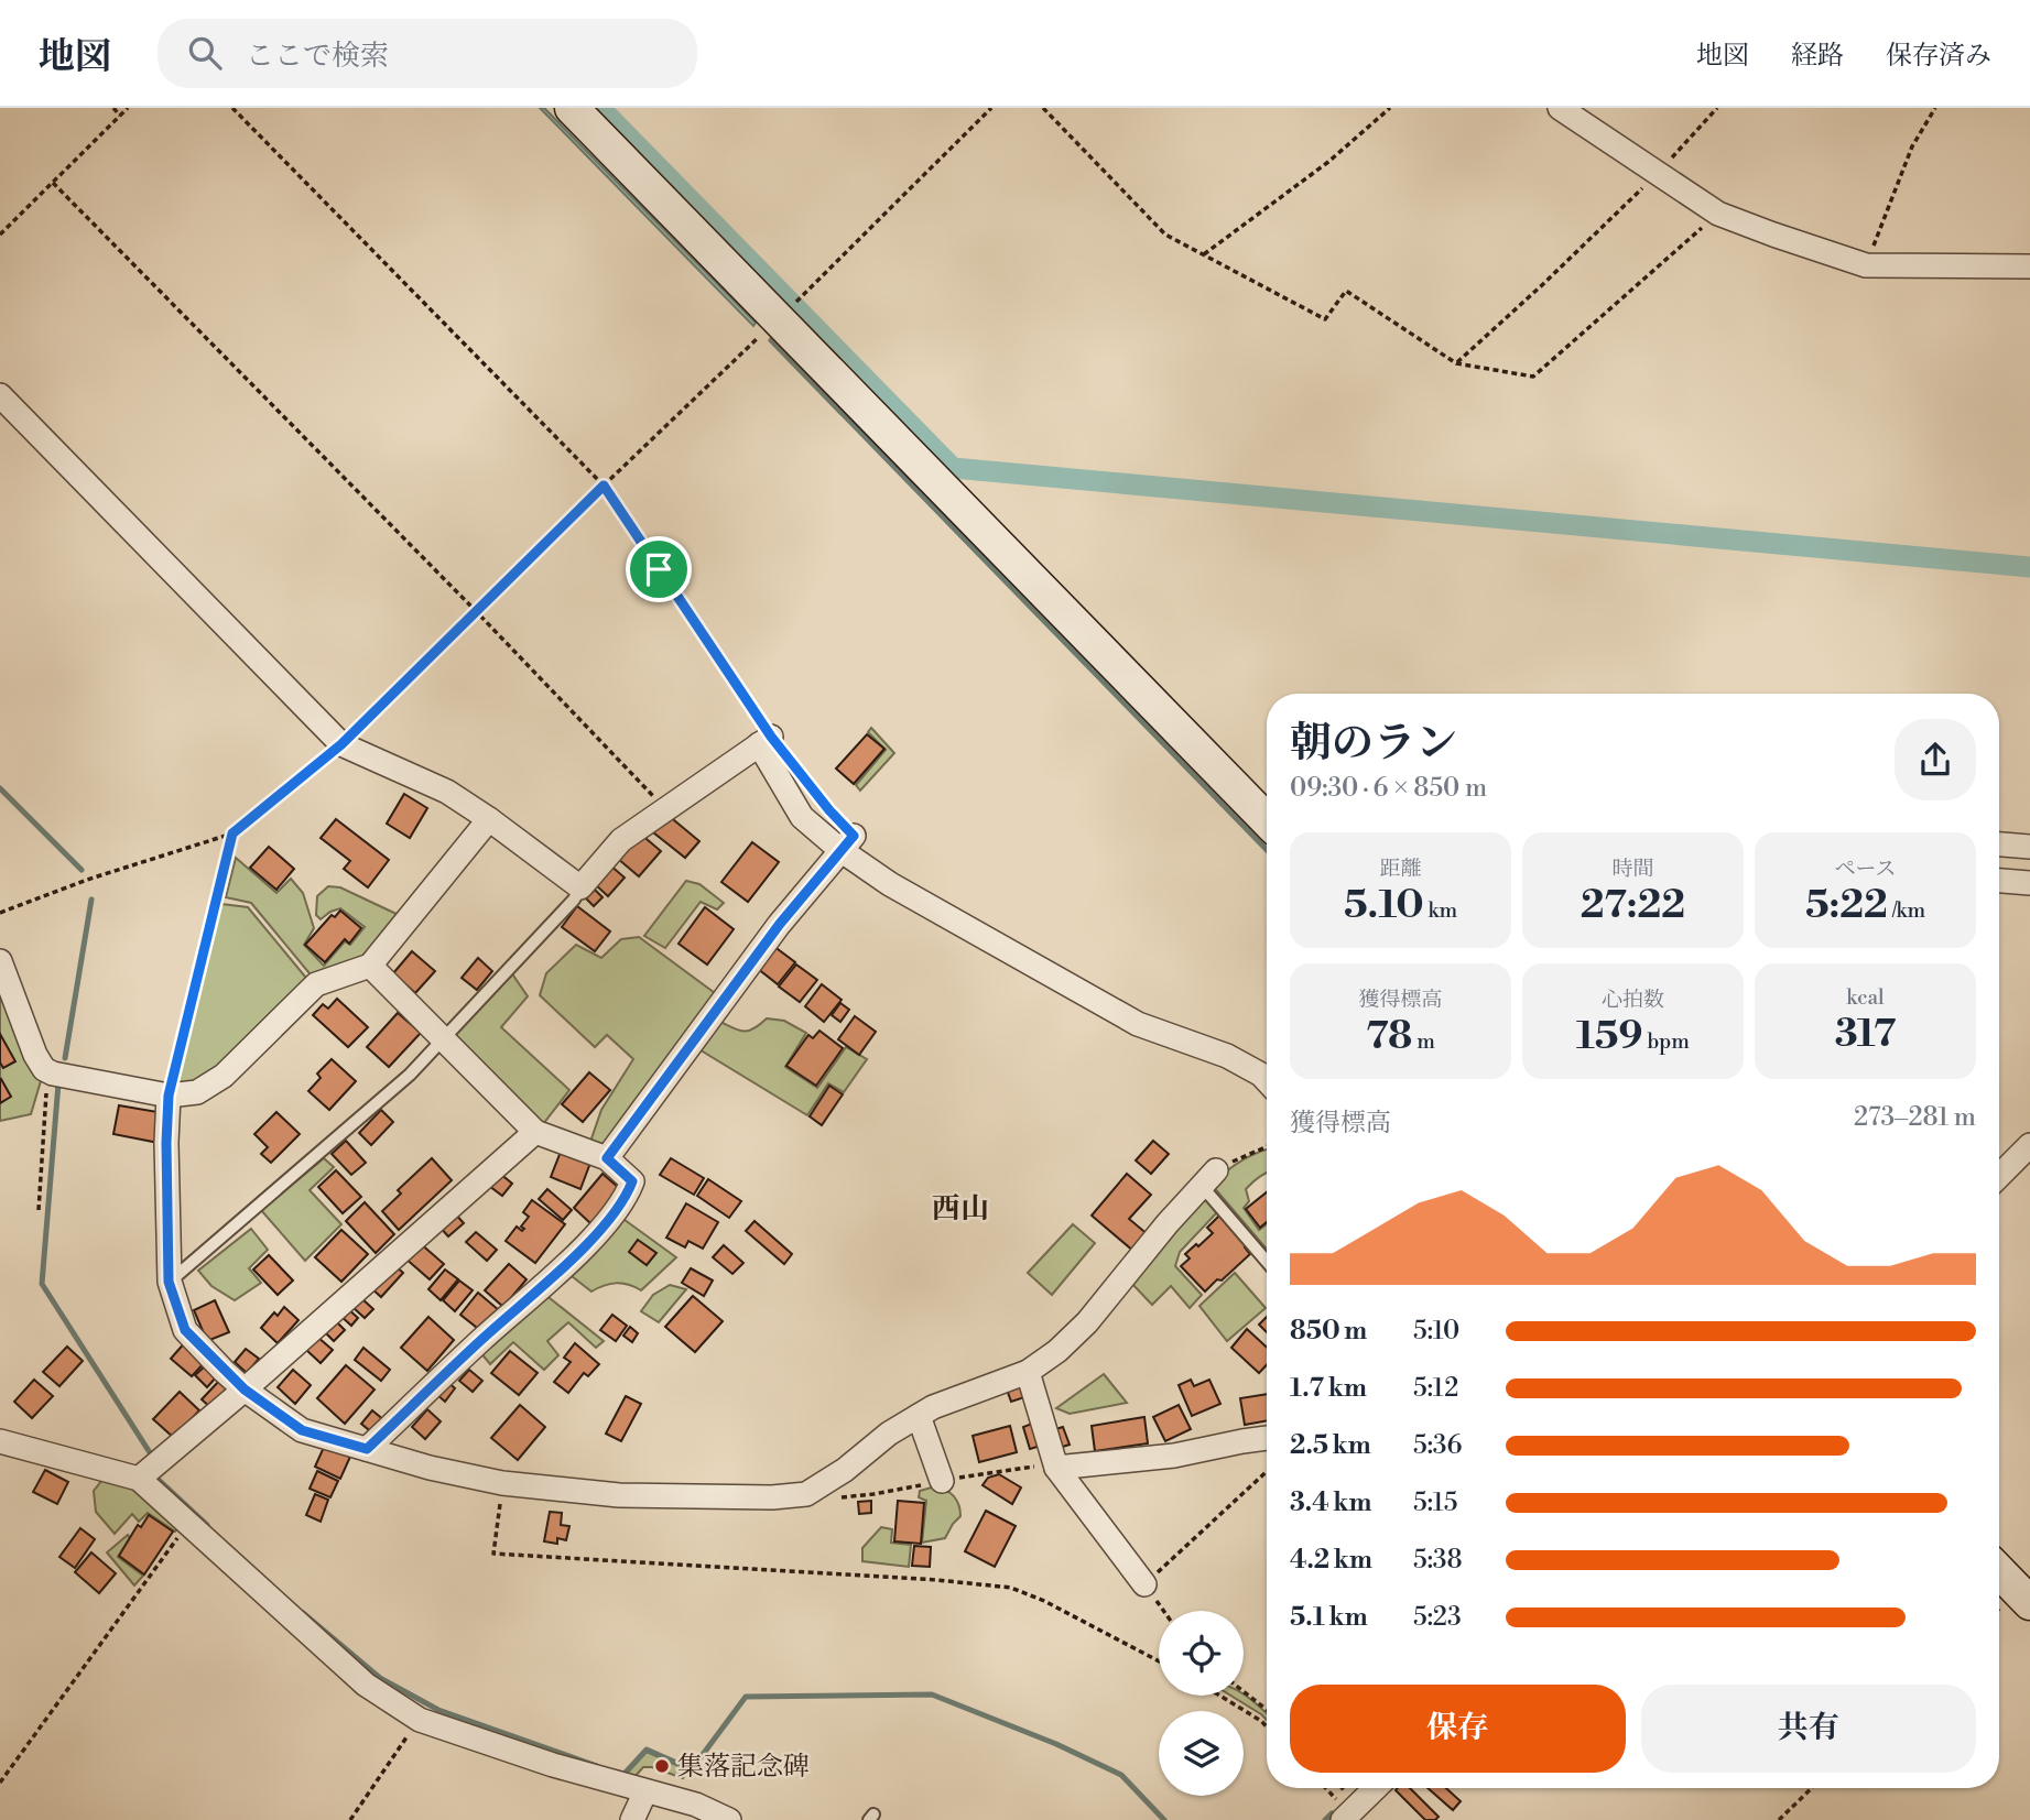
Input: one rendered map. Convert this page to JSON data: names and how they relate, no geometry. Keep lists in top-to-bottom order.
{
  "districts": ["西山"],
  "places": ["集落記念碑"],
  "page": {
    "header": "地図",
    "search": "ここで検索",
    "nav": ["地図", "経路", "保存済み"],
    "heading": ["朝のラン", "09:30 · 6 × 850 m"],
    "stats": [
      ["距離", "5.10 km"],
      ["時間", "27:22"],
      ["ペース", "5:22 /km"],
      ["獲得標高", "78 m"],
      ["心拍数", "159 bpm"],
      ["kcal", "317"]
    ],
    "chart": ["獲得標高", "273–281 m"],
    "list": [
      {
        "name": "850 m",
        "note": "5:10"
      },
      {
        "name": "1.7 km",
        "note": "5:12"
      },
      {
        "name": "2.5 km",
        "note": "5:36"
      },
      {
        "name": "3.4 km",
        "note": "5:15"
      },
      {
        "name": "4.2 km",
        "note": "5:38"
      },
      {
        "name": "5.1 km",
        "note": "5:23"
      }
    ],
    "buttons": ["保存", "共有"]
  }
}
